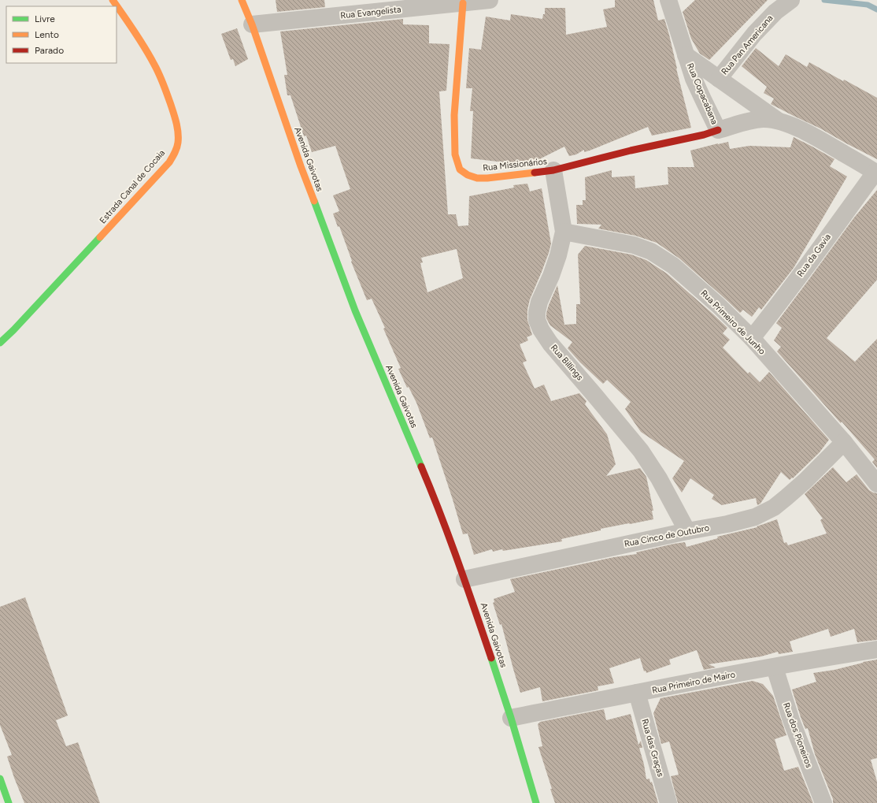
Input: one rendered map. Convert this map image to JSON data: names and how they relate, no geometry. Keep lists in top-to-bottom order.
{
  "streets": {
    "street": [
      "Rua Evangelista",
      "Rua Pan Americana",
      "Rua Copacabana",
      "Avenida Gaivotas",
      "Rua Missionários",
      "Estrada Canal de Cocaia",
      "Rua da Gavia",
      "Rua Primeiro de Junho",
      "Rua Billings",
      "Rua Cinco de Outubro",
      "Rua Primeiro de Mairo",
      "Rua dos Pioneiros",
      "Rua das Graças"
    ]
  },
  "crossings": [
    ["Rua Evangelista", "Avenida Gaivotas"],
    ["Rua Evangelista", "Rua Missionários"],
    ["Rua Copacabana", "Rua Missionários"],
    ["Rua Copacabana", "Rua da Gavia"],
    ["Avenida Gaivotas", "Rua Cinco de Outubro"],
    ["Avenida Gaivotas", "Rua Primeiro de Mairo"],
    ["Rua Missionários", "Rua Billings"],
    ["Rua da Gavia", "Rua Primeiro de Junho"],
    ["Rua Primeiro de Junho", "Rua Billings"],
    ["Rua Primeiro de Junho", "Rua Cinco de Outubro"],
    ["Rua Billings", "Rua Cinco de Outubro"],
    ["Rua Primeiro de Mairo", "Rua dos Pioneiros"],
    ["Rua Primeiro de Mairo", "Rua das Graças"]
  ],
  "legend": ["Livre", "Lento", "Parado"]
}
